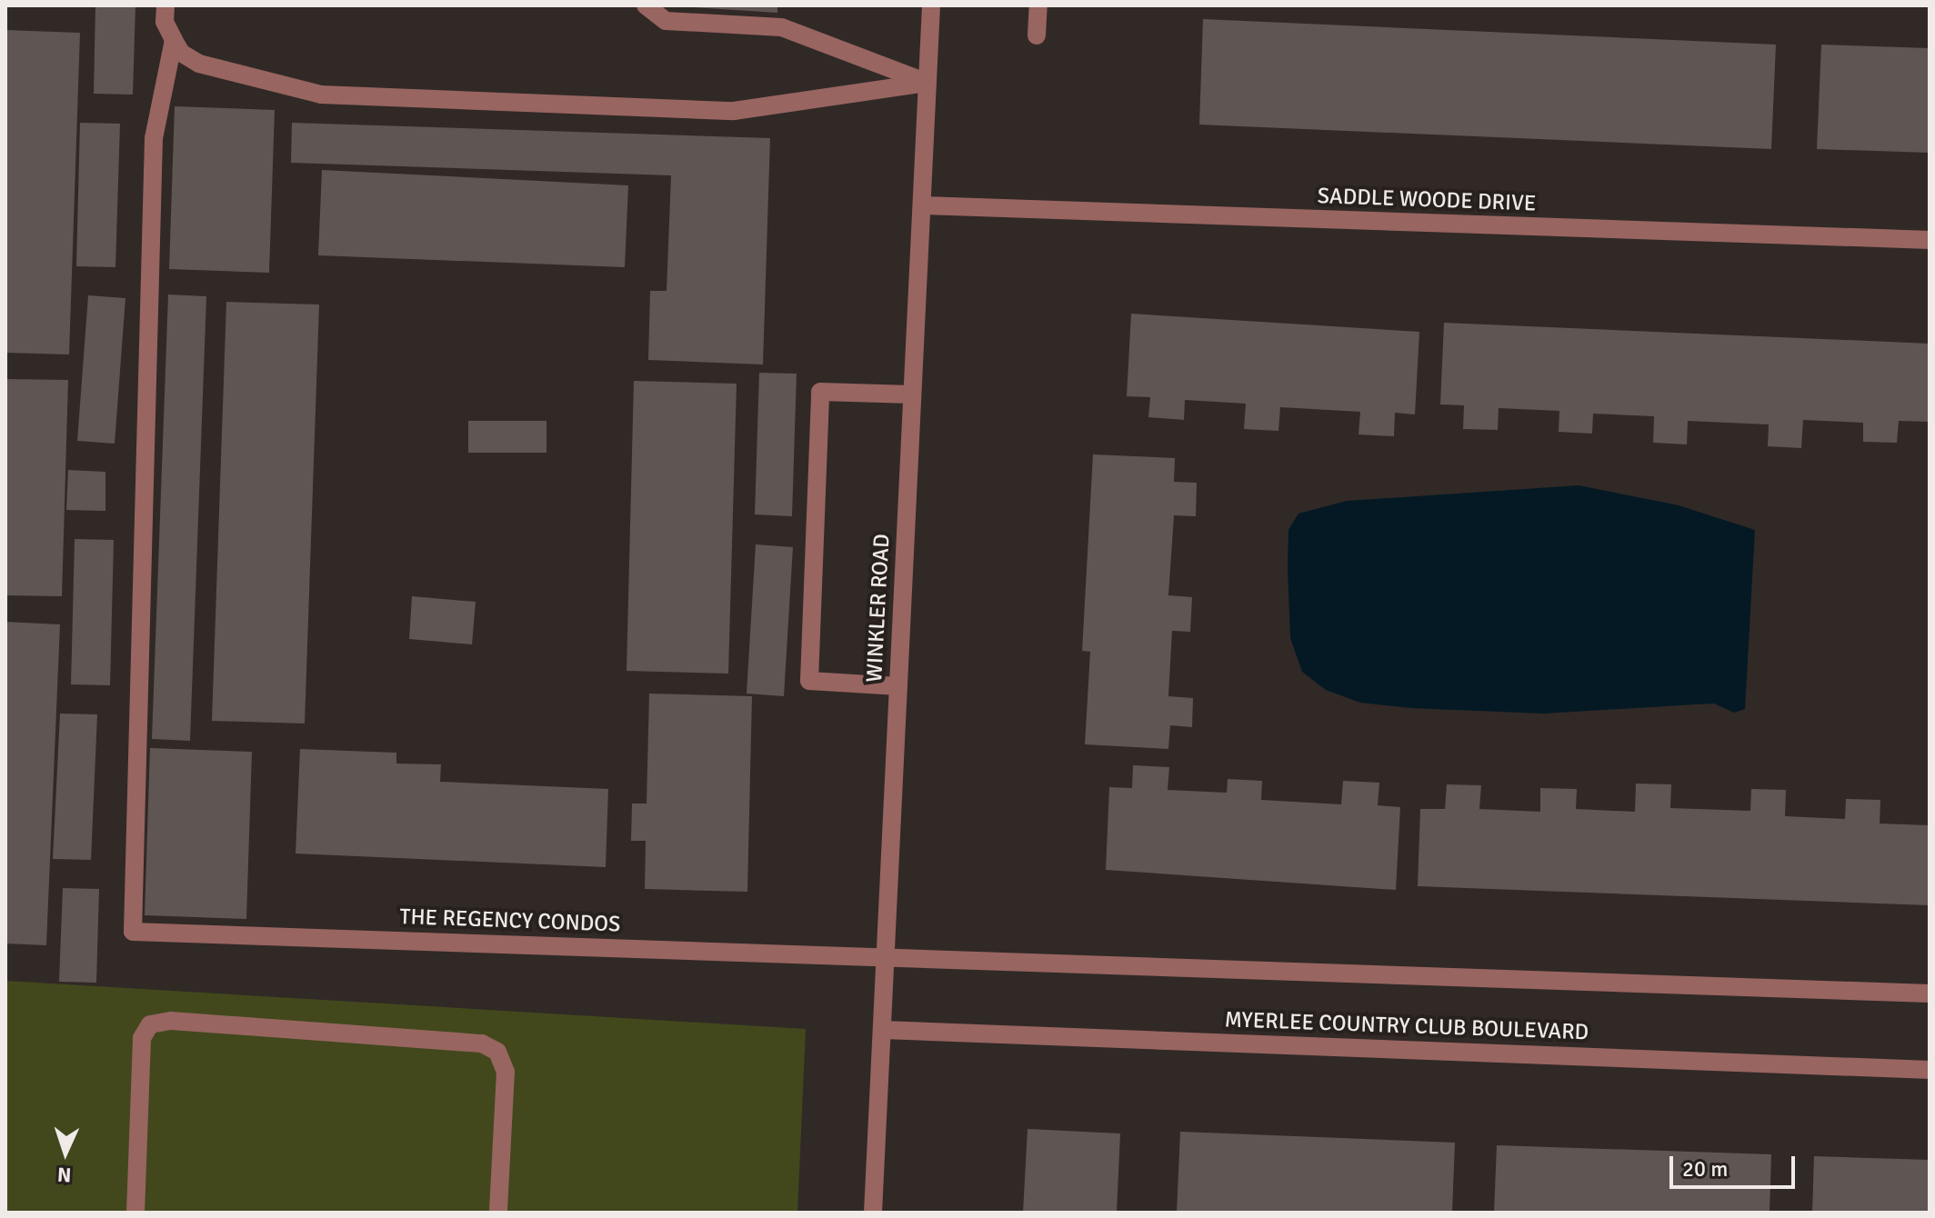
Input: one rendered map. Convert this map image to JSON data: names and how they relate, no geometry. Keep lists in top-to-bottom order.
{
  "streets": {
    "street": [
      "SADDLE WOODE DRIVE",
      "WINKLER ROAD",
      "THE REGENCY CONDOS",
      "MYERLEE COUNTRY CLUB BOULEVARD"
    ]
  },
  "crossings": [
    ["SADDLE WOODE DRIVE", "WINKLER ROAD"],
    ["WINKLER ROAD", "THE REGENCY CONDOS"],
    ["WINKLER ROAD", "MYERLEE COUNTRY CLUB BOULEVARD"]
  ],
  "scale_bar": "20 m",
  "north": "bottom"
}
